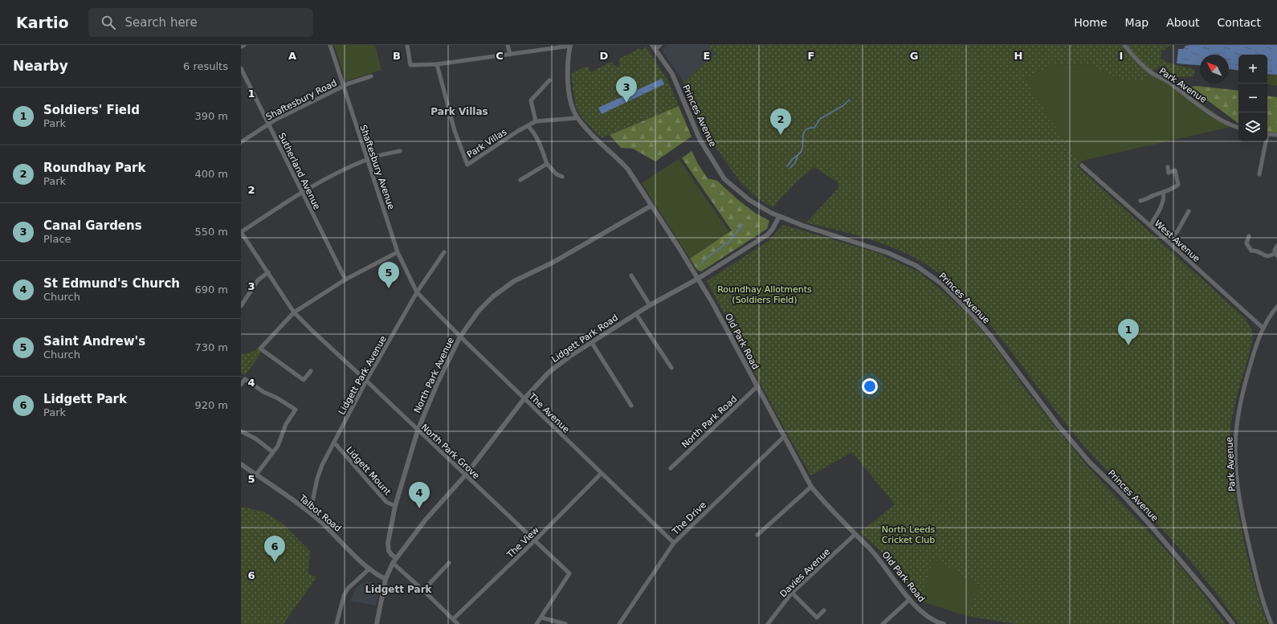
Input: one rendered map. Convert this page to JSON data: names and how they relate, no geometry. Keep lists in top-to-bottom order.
{
  "streets": {
    "street": [
      "Park Avenue",
      "Shaftesbury Road",
      "Princes Avenue",
      "Park Villas",
      "Shaftesbury Avenue",
      "Sutherland Avenue",
      "West Avenue",
      "Lidgett Park Road",
      "Old Park Road",
      "Lidgett Park Avenue",
      "North Park Avenue",
      "The Avenue",
      "North Park Road",
      "North Park Grove",
      "Lidgett Mount",
      "Talbot Road",
      "The Drive",
      "The View",
      "Davies Avenue"
    ]
  },
  "crossings": [
    ["Park Avenue", "West Avenue"],
    ["Shaftesbury Road", "Shaftesbury Avenue"],
    ["Shaftesbury Road", "Sutherland Avenue"],
    ["Princes Avenue", "Lidgett Park Road"],
    ["Park Villas", "Old Park Road"],
    ["Shaftesbury Avenue", "Lidgett Park Avenue"],
    ["Shaftesbury Avenue", "The Avenue"],
    ["Lidgett Park Road", "Old Park Road"],
    ["Lidgett Park Road", "North Park Avenue"],
    ["Lidgett Park Road", "The Avenue"],
    ["Lidgett Park Road", "North Park Grove"],
    ["Old Park Road", "North Park Avenue"],
    ["Old Park Road", "North Park Road"],
    ["Old Park Road", "The Drive"],
    ["Old Park Road", "Davies Avenue"],
    ["Lidgett Park Avenue", "The Avenue"],
    ["Lidgett Park Avenue", "North Park Grove"],
    ["Lidgett Park Avenue", "Lidgett Mount"],
    ["Lidgett Park Avenue", "Talbot Road"],
    ["North Park Avenue", "The Avenue"],
    ["North Park Avenue", "North Park Grove"],
    ["North Park Avenue", "Lidgett Mount"],
    ["The Avenue", "The Drive"],
    ["The Avenue", "The View"],
    ["North Park Grove", "The View"]
  ],
  "districts": ["Park Villas", "Lidgett Park"],
  "parks": ["Roundhay Allotments (Soldiers Field)", "North Leeds Cricket Club"],
  "north": "top left",
  "page": {
    "header": "Kartio",
    "search": "Search here",
    "nav": [
      "Home",
      "Map",
      "About",
      "Contact"
    ],
    "heading": ["Nearby", "6 results"],
    "map_buttons": ["+", "−"],
    "pins": [
      "3",
      "2",
      "5",
      "1",
      "4",
      "6"
    ],
    "list": [
      {
        "mark": "1",
        "name": "Soldiers' Field",
        "note": "Park",
        "value": "390 m"
      },
      {
        "mark": "2",
        "name": "Roundhay Park",
        "note": "Park",
        "value": "400 m"
      },
      {
        "mark": "3",
        "name": "Canal Gardens",
        "note": "Place",
        "value": "550 m"
      },
      {
        "mark": "4",
        "name": "St Edmund's Church",
        "note": "Church",
        "value": "690 m"
      },
      {
        "mark": "5",
        "name": "Saint Andrew's",
        "note": "Church",
        "value": "730 m"
      },
      {
        "mark": "6",
        "name": "Lidgett Park",
        "note": "Park",
        "value": "920 m"
      }
    ]
  },
  "grid": {
    "columns": [
      "A",
      "B",
      "C",
      "D",
      "E",
      "F",
      "G",
      "H",
      "I"
    ],
    "rows": [
      "1",
      "2",
      "3",
      "4",
      "5",
      "6"
    ]
  }
}
